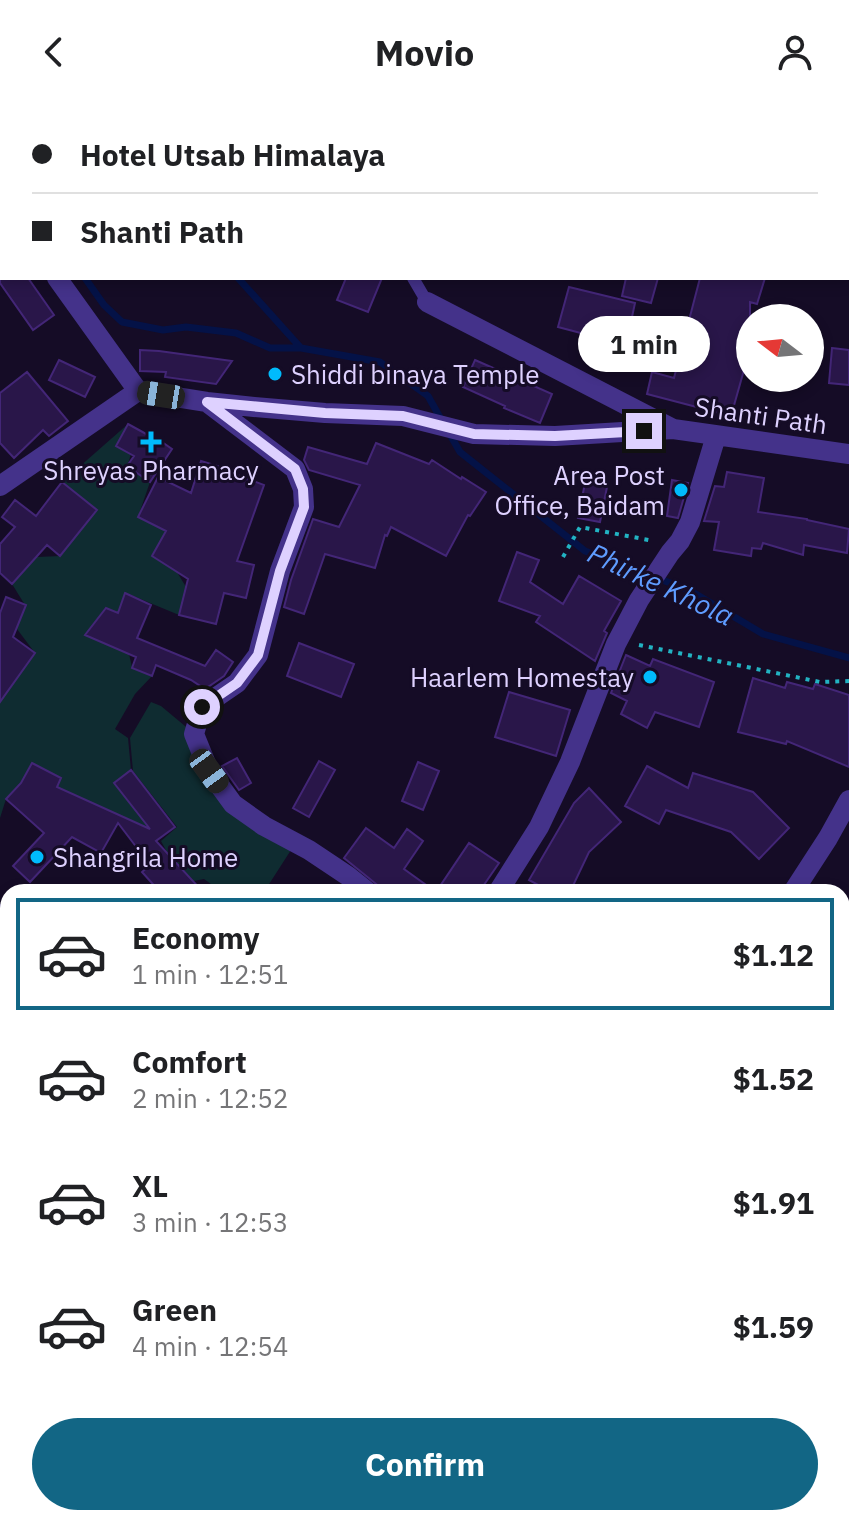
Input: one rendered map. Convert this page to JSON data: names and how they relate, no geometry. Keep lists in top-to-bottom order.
{
  "streets": {
    "street": ["Shanti Path"]
  },
  "water": ["Phirke Khola"],
  "places": {
    "other": [
      "Shiddi binaya Temple",
      "Area Post Office, Baidam",
      "Haarlem Homestay",
      "Shangrila Home"
    ],
    "health": ["Shreyas Pharmacy"]
  },
  "north": "left",
  "page": {
    "header": "Movio",
    "banner": ["Hotel Utsab Himalaya", "Shanti Path"],
    "bubble": "1 min",
    "list": [
      {
        "name": "Economy",
        "note": "1 min · 12:51",
        "value": "$1.12"
      },
      {
        "name": "Comfort",
        "note": "2 min · 12:52",
        "value": "$1.52"
      },
      {
        "name": "XL",
        "note": "3 min · 12:53",
        "value": "$1.91"
      },
      {
        "name": "Green",
        "note": "4 min · 12:54",
        "value": "$1.59"
      }
    ],
    "buttons": "Confirm"
  }
}
